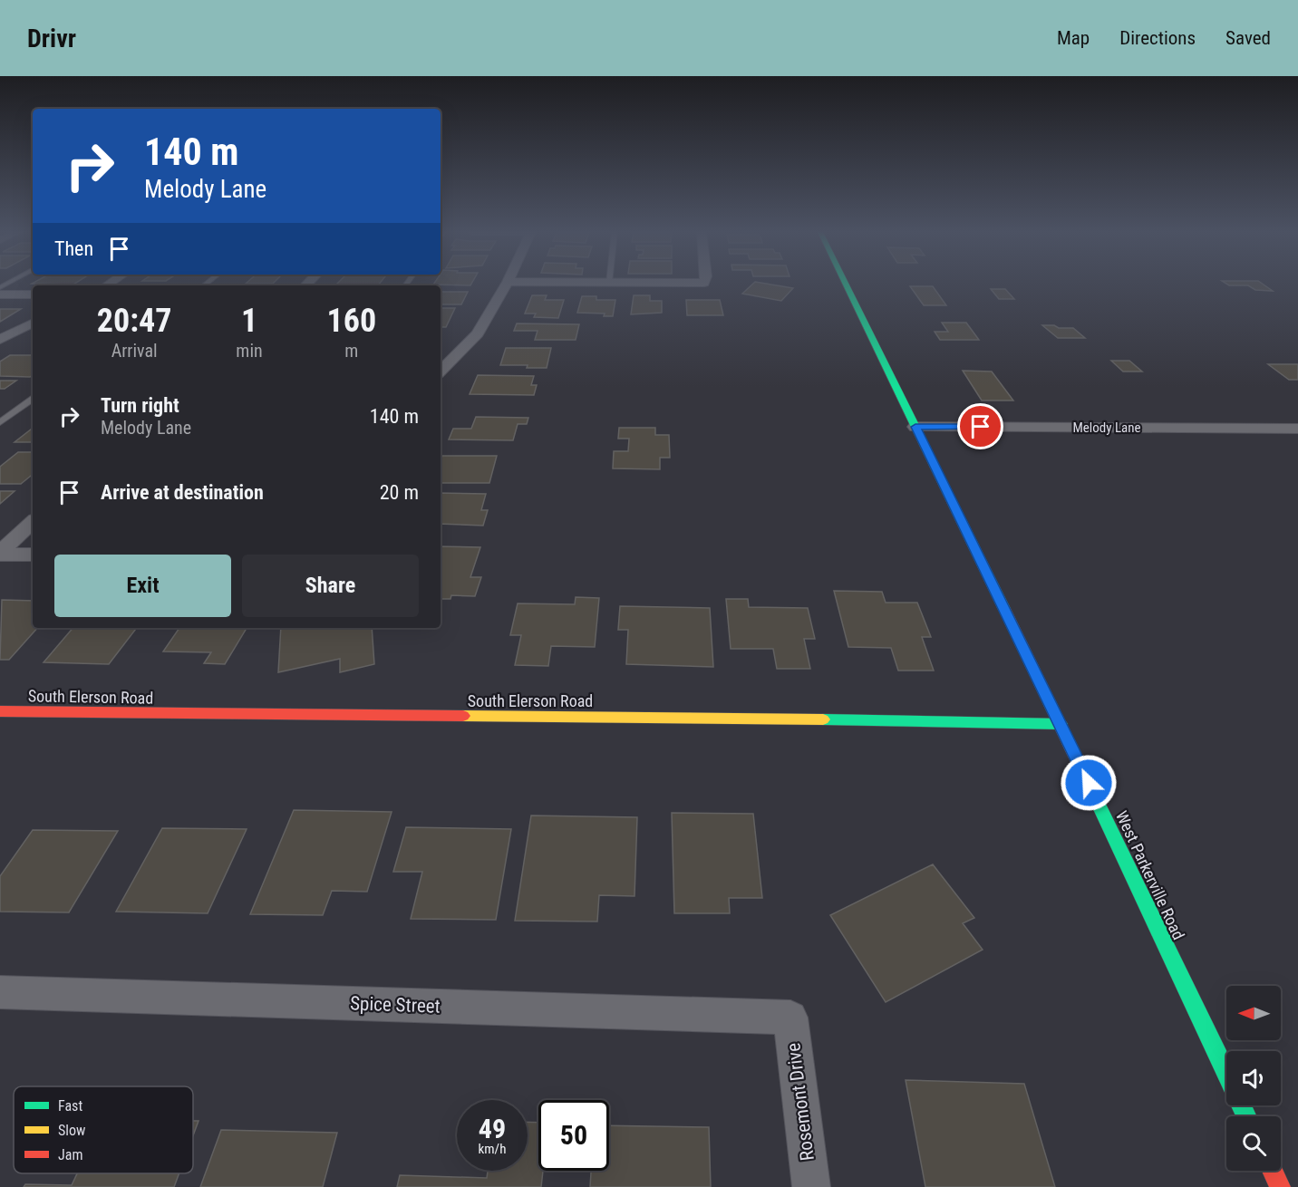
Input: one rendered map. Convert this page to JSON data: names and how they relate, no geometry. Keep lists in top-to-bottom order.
{
  "streets": {
    "main road": ["South Elerson Road", "West Parkerville Road"],
    "street": ["Melody Lane", "Spice Street", "Rosemont Drive"]
  },
  "crossings": [
    ["Melody Lane", "West Parkerville Road"],
    ["South Elerson Road", "West Parkerville Road"],
    ["Spice Street", "Rosemont Drive"]
  ],
  "legend": ["Fast", "Slow", "Jam"],
  "north": "left",
  "page": {
    "header": "Drivr",
    "nav": ["Map", "Directions", "Saved"],
    "turn": ["140 m", "Melody Lane"],
    "then": "Then",
    "eta": [
      "20:47",
      "Arrival",
      "1",
      "min",
      "160",
      "m"
    ],
    "list": [
      {
        "name": "Turn right",
        "note": "Melody Lane",
        "value": "140 m"
      },
      {
        "name": "Arrive at destination",
        "value": "20 m"
      }
    ],
    "buttons": ["Exit", "Share"],
    "speed": "49 km/h",
    "limit": "50"
  }
}
